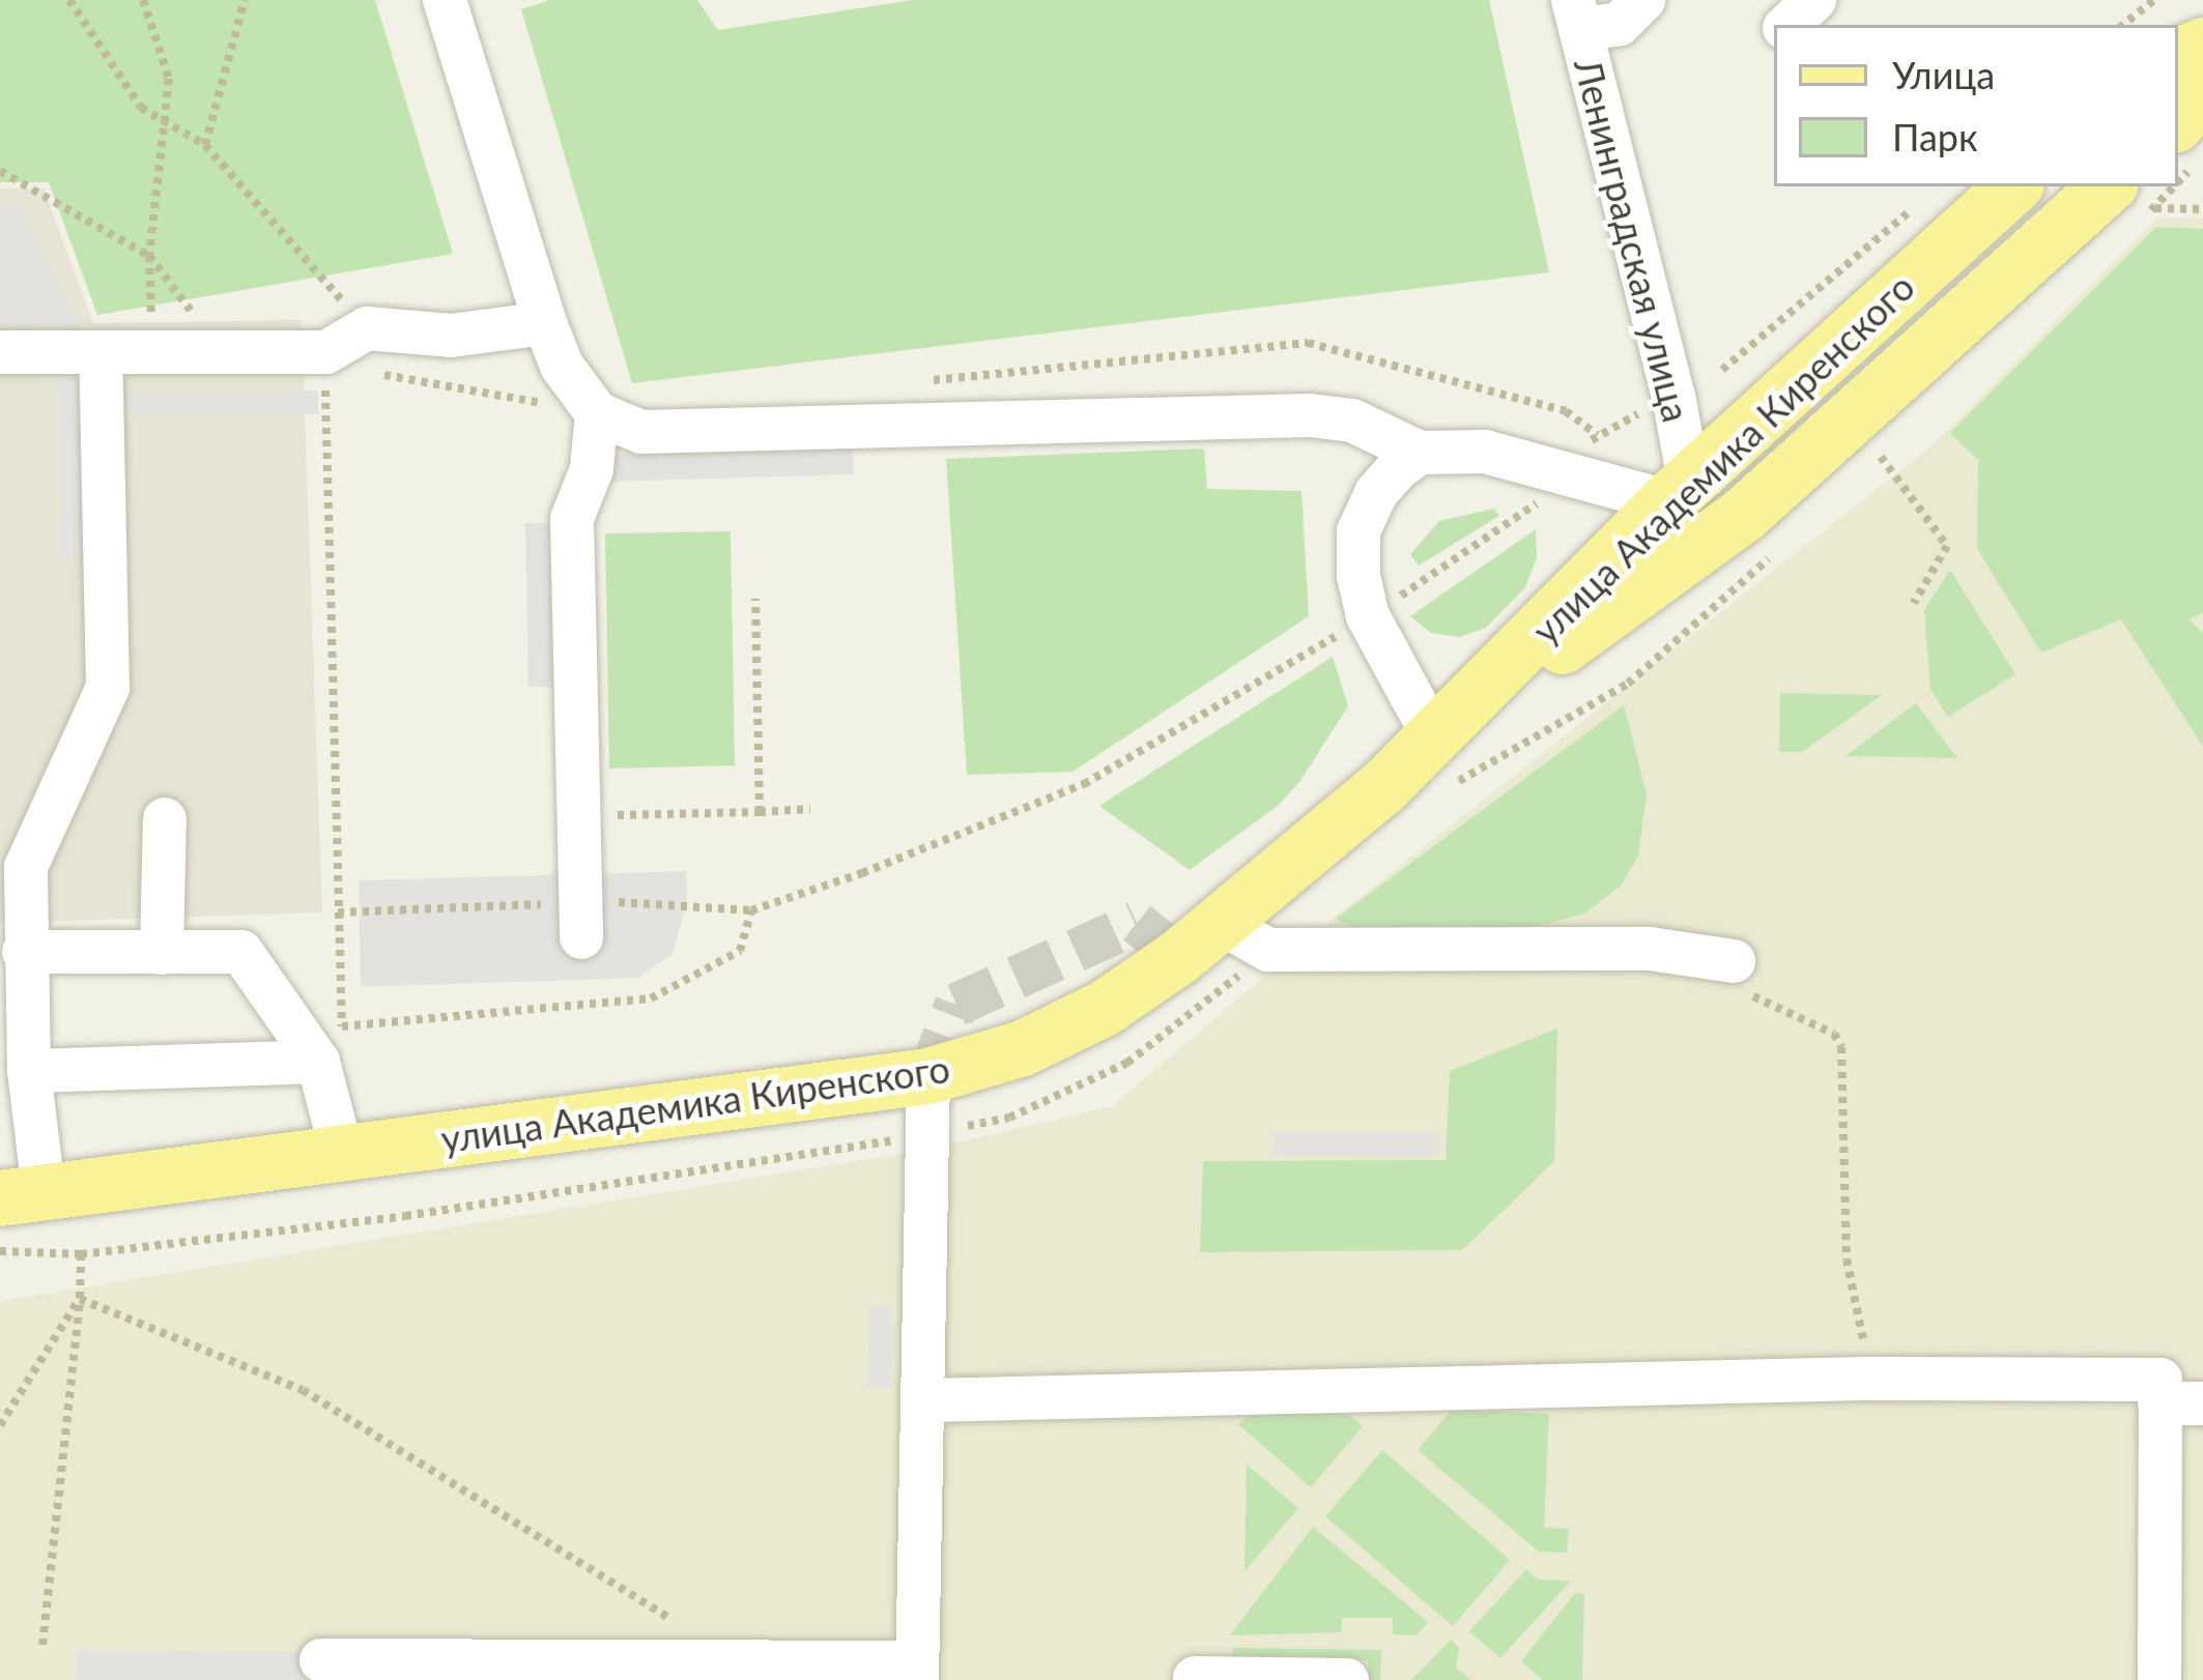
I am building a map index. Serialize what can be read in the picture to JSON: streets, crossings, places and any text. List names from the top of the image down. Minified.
{"streets":{"main road":["улица Академика Киренского"],"street":["Ленинградская улица"]},"crossings":[["Ленинградская улица","улица Академика Киренского"]],"legend":["Улица","Парк"]}
